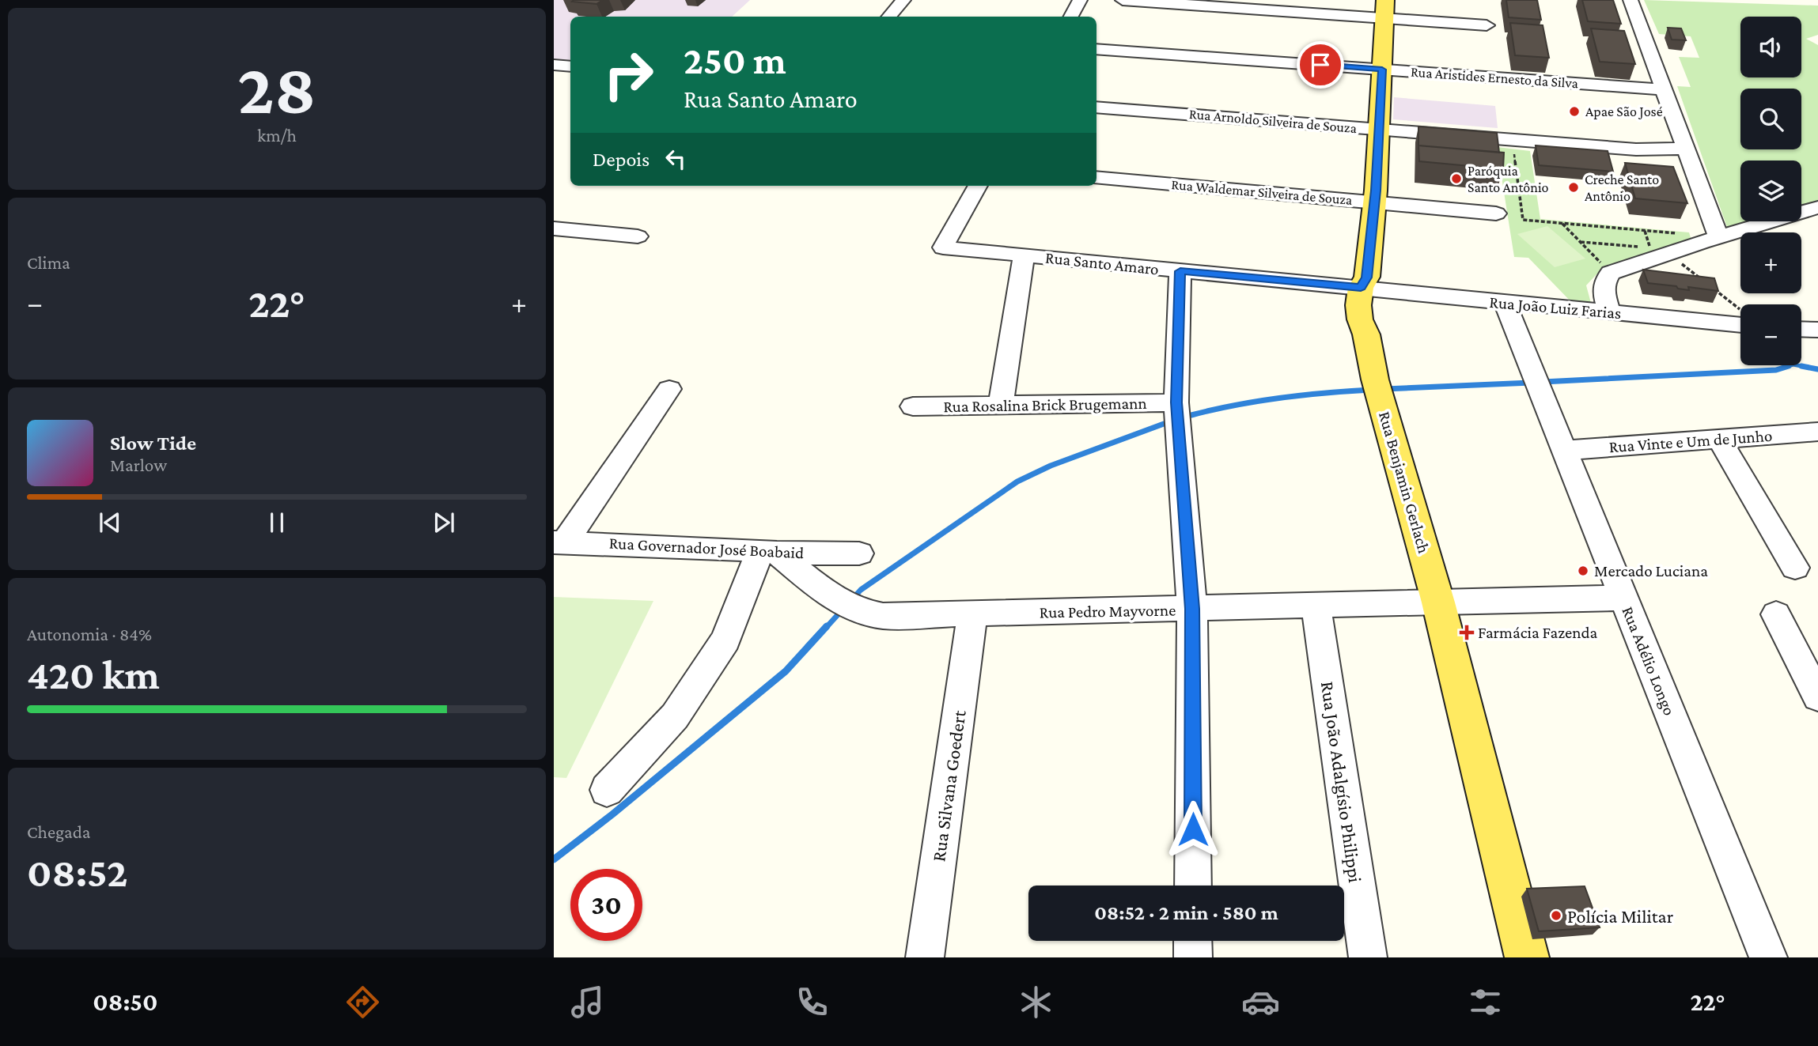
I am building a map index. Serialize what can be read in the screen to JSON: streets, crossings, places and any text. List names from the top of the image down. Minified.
{"streets":{"main road":["Rua Benjamin Gerlach"],"street":["Rua Aristides Ernesto da Silva","Rua Arnoldo Silveira de Souza","Rua Waldemar Silveira de Souza","Rua Santo Amaro","Rua João Luiz Farias","Rua Rosalina Brick Brugemann","Rua Vinte e Um de Junho","Rua Governador José Boabaid","Rua Pedro Mayvorne","Rua Adélio Longo","Rua João Adalgísio Philippi","Rua Silvana Goedert"]},"crossings":[["Rua Aristides Ernesto da Silva","Rua Benjamin Gerlach"],["Rua Arnoldo Silveira de Souza","Rua Benjamin Gerlach"],["Rua Waldemar Silveira de Souza","Rua Benjamin Gerlach"],["Rua Santo Amaro","Rua João Luiz Farias"],["Rua Santo Amaro","Rua Benjamin Gerlach"],["Rua João Luiz Farias","Rua Benjamin Gerlach"],["Rua João Luiz Farias","Rua Adélio Longo"],["Rua Vinte e Um de Junho","Rua Adélio Longo"],["Rua Benjamin Gerlach","Rua Pedro Mayvorne"],["Rua Governador José Boabaid","Rua Pedro Mayvorne"],["Rua Pedro Mayvorne","Rua Adélio Longo"],["Rua Pedro Mayvorne","Rua João Adalgísio Philippi"],["Rua Pedro Mayvorne","Rua Silvana Goedert"]],"places":{"other":["Apae São José","Paróquia Santo Antônio","Creche Santo Antônio","Mercado Luciana","Polícia Militar"],"health":["Farmácia Fazenda"]},"page":{"tile":[["28","km/h"],"Clima",["Autonomia · 84%","420 km"],["Chegada","08:52"]],"map_buttons":["+","−"],"turn":["250 m","Rua Santo Amaro"],"then":"Depois","heat":["−","22°","+"],"song":["Slow Tide","Marlow"],"limit":"30","trip":"08:52 · 2 min · 580 m","tabs":["08:50","22°"]}}
